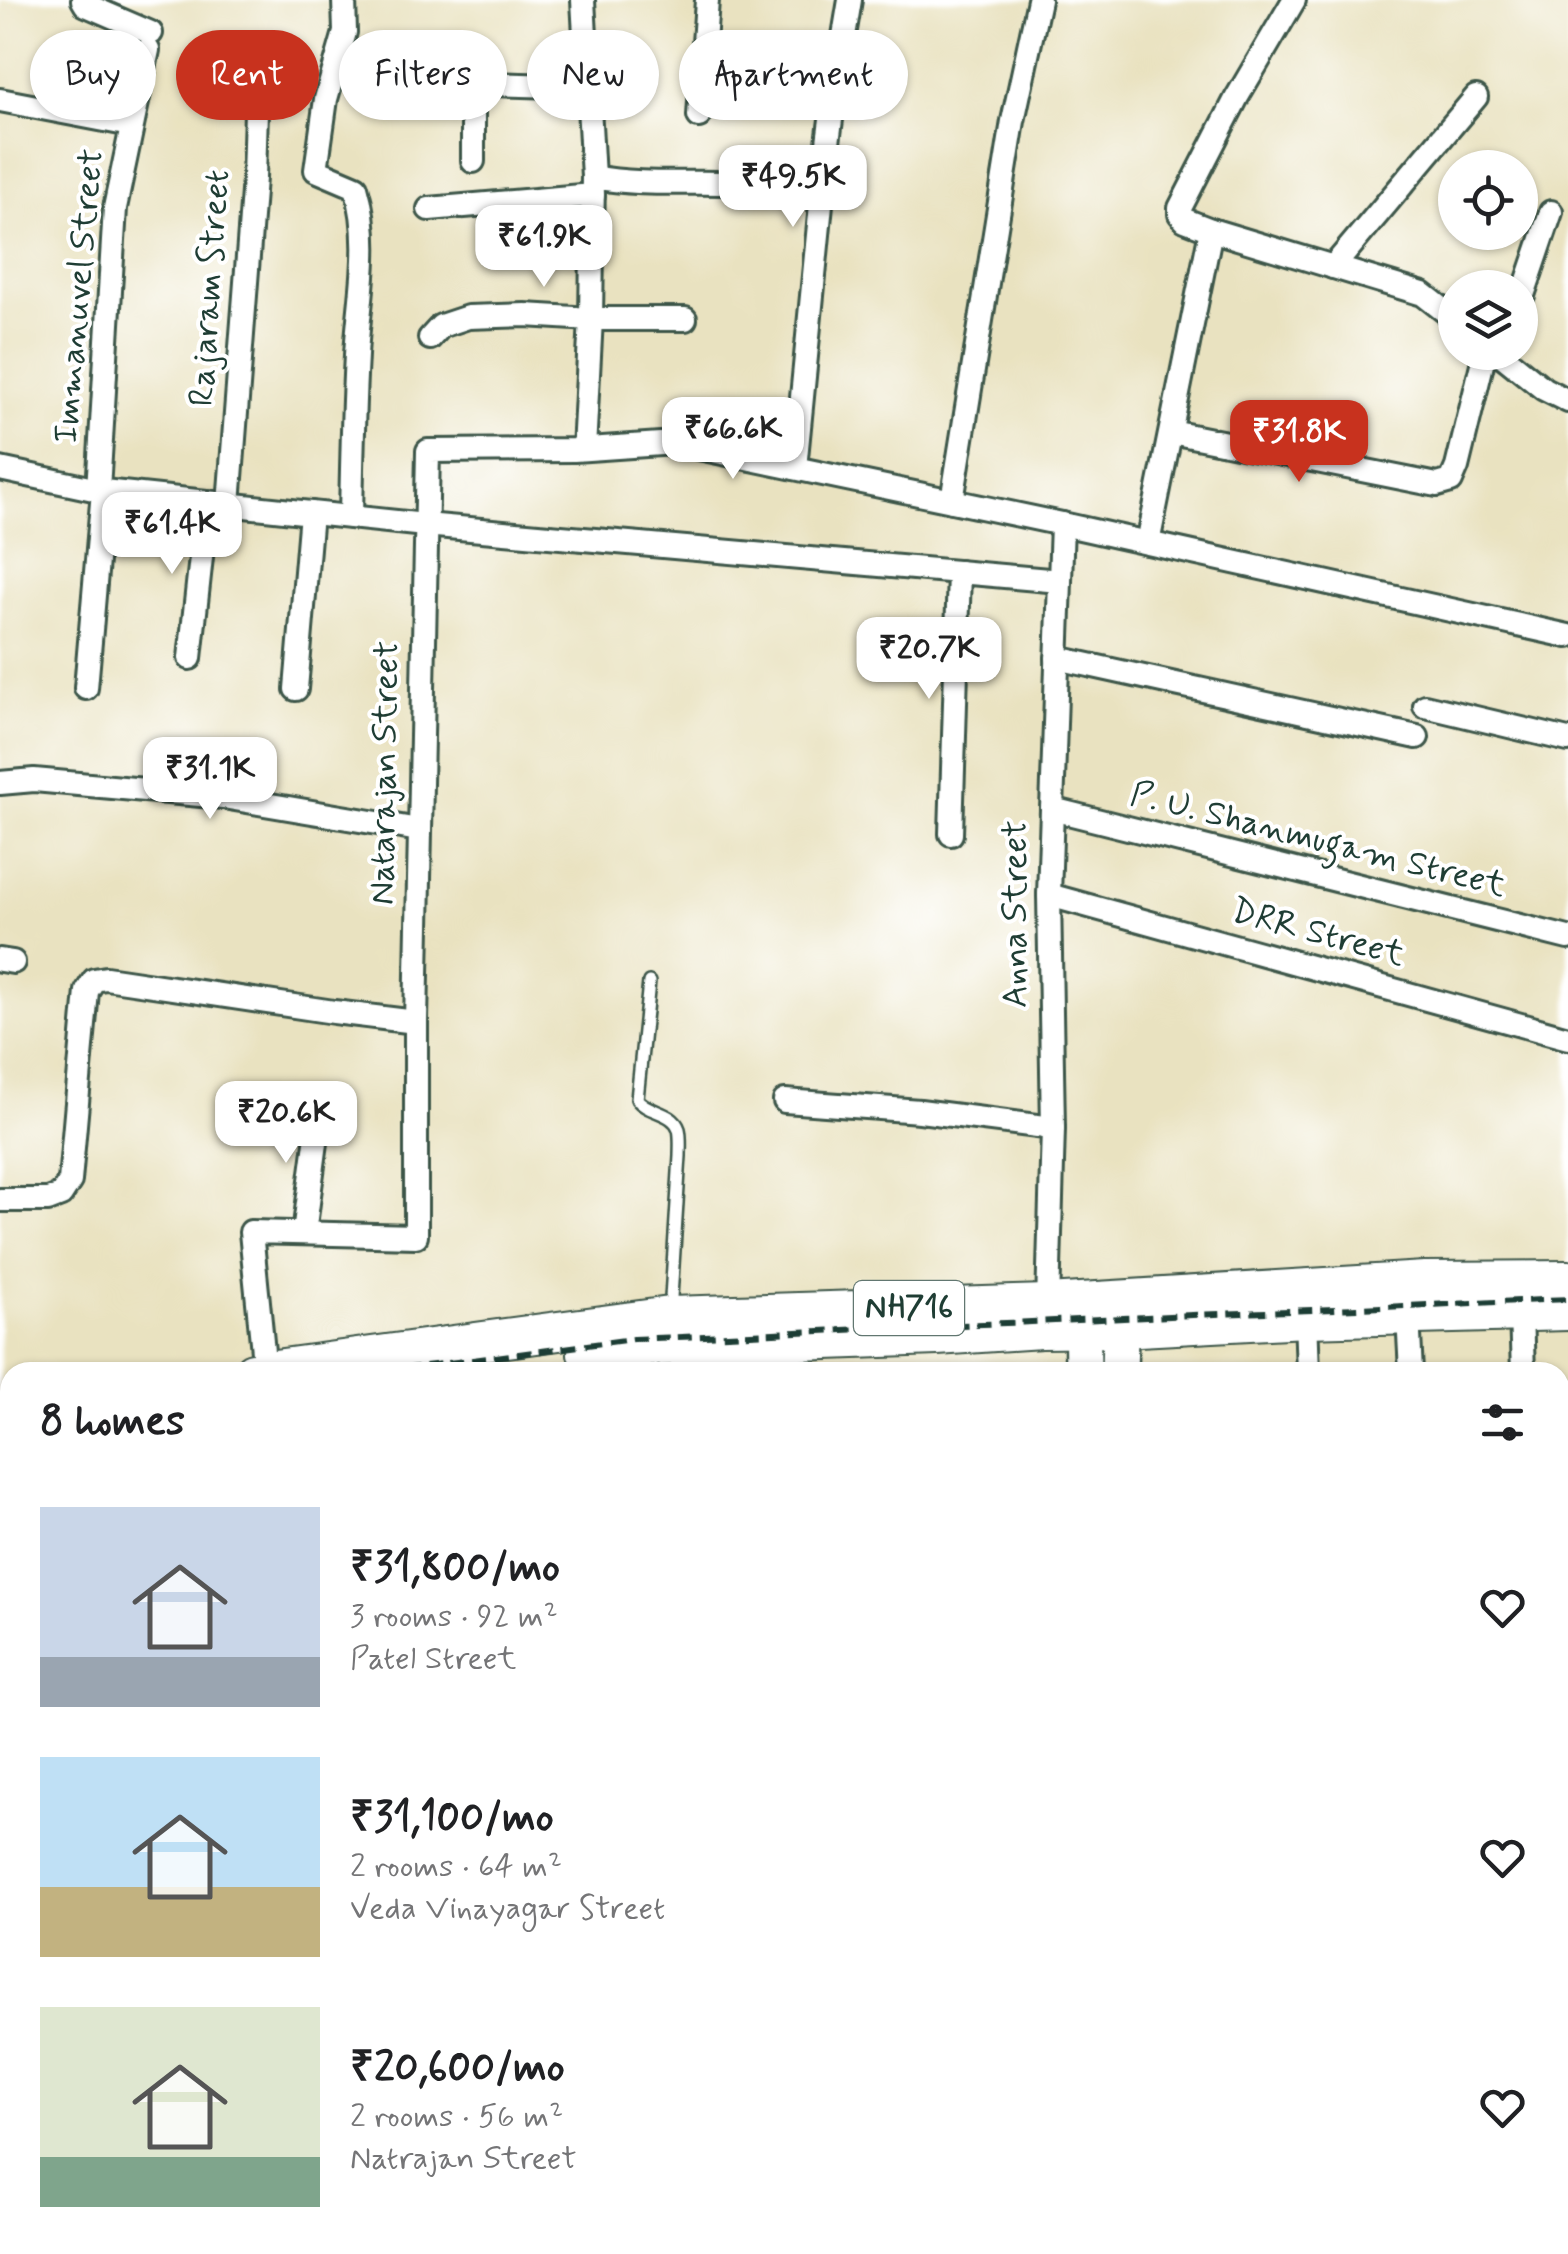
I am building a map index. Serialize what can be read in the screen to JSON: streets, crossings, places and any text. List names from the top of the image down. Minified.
{"streets":{"highway":["NH716"],"street":["Rajaram Street","Immanuvel Street","Natarajan Street","P. U. Shanmugam Street","Anna Street","DRR Street"]},"crossings":[["P. U. Shanmugam Street","Anna Street"],["Anna Street","DRR Street"],["Anna Street","NH716"]],"page":{"chip":["Buy","Rent","Filters","New","Apartment"],"price":["₹49.5K","₹61.9K","₹66.6K","₹31.8K","₹61.4K","₹20.7K","₹31.1K","₹20.6K"],"heading":"8 homes","list":[{"name":"₹31,800/mo","note":"3 rooms · 92 m² · Patel Street"},{"name":"₹31,100/mo","note":"2 rooms · 64 m² · Veda Vinayagar Street"},{"name":"₹20,600/mo","note":"2 rooms · 56 m² · Natrajan Street"}]}}
